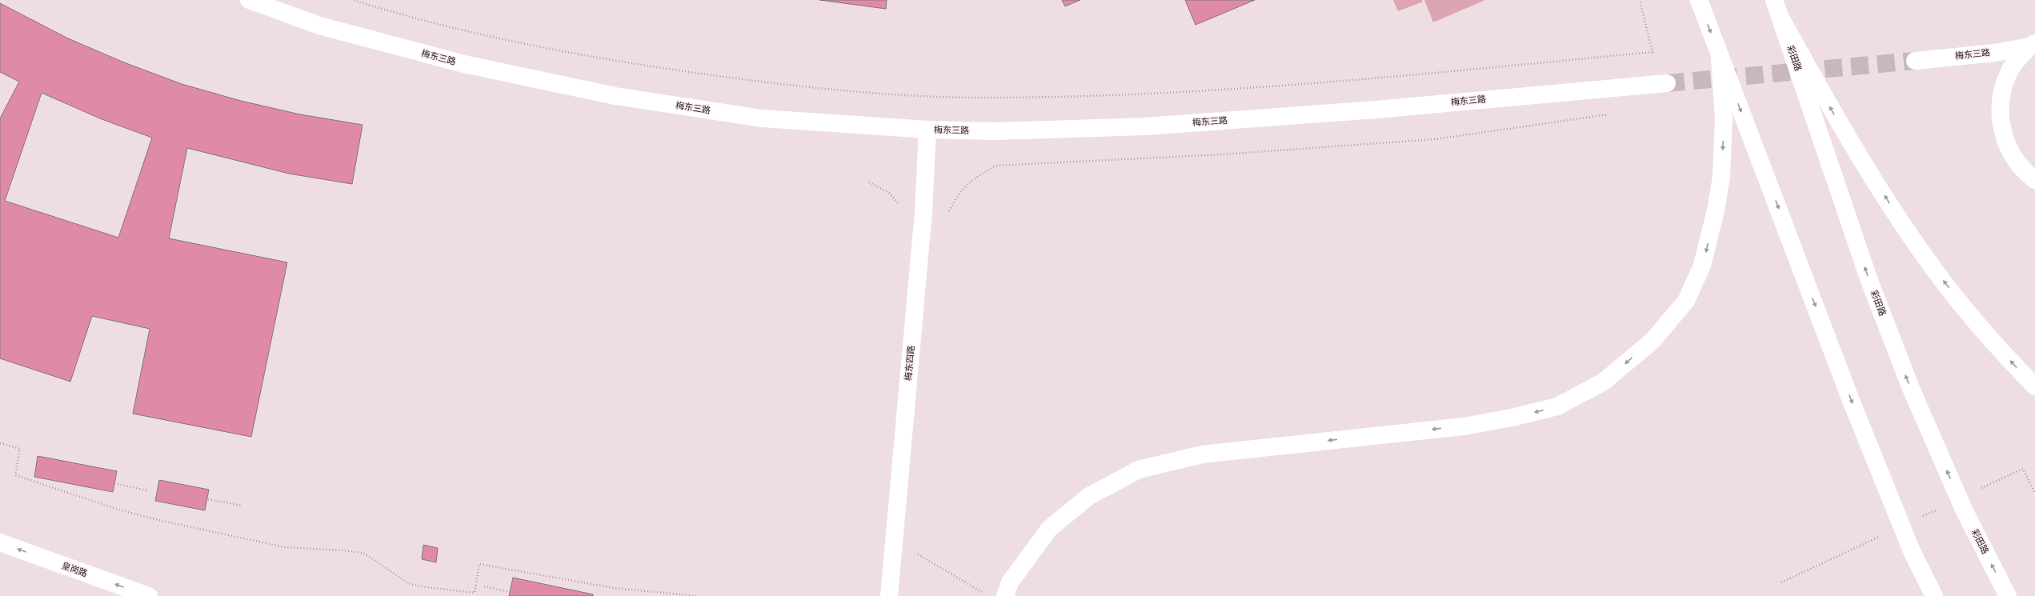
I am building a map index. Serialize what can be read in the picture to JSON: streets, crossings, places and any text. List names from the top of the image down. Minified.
{"streets":{"main road":["梅东三路","彩田路","梅东四路","皇岗路"]},"crossings":[["梅东三路","梅东四路"]],"one_way":["皇岗路"]}
